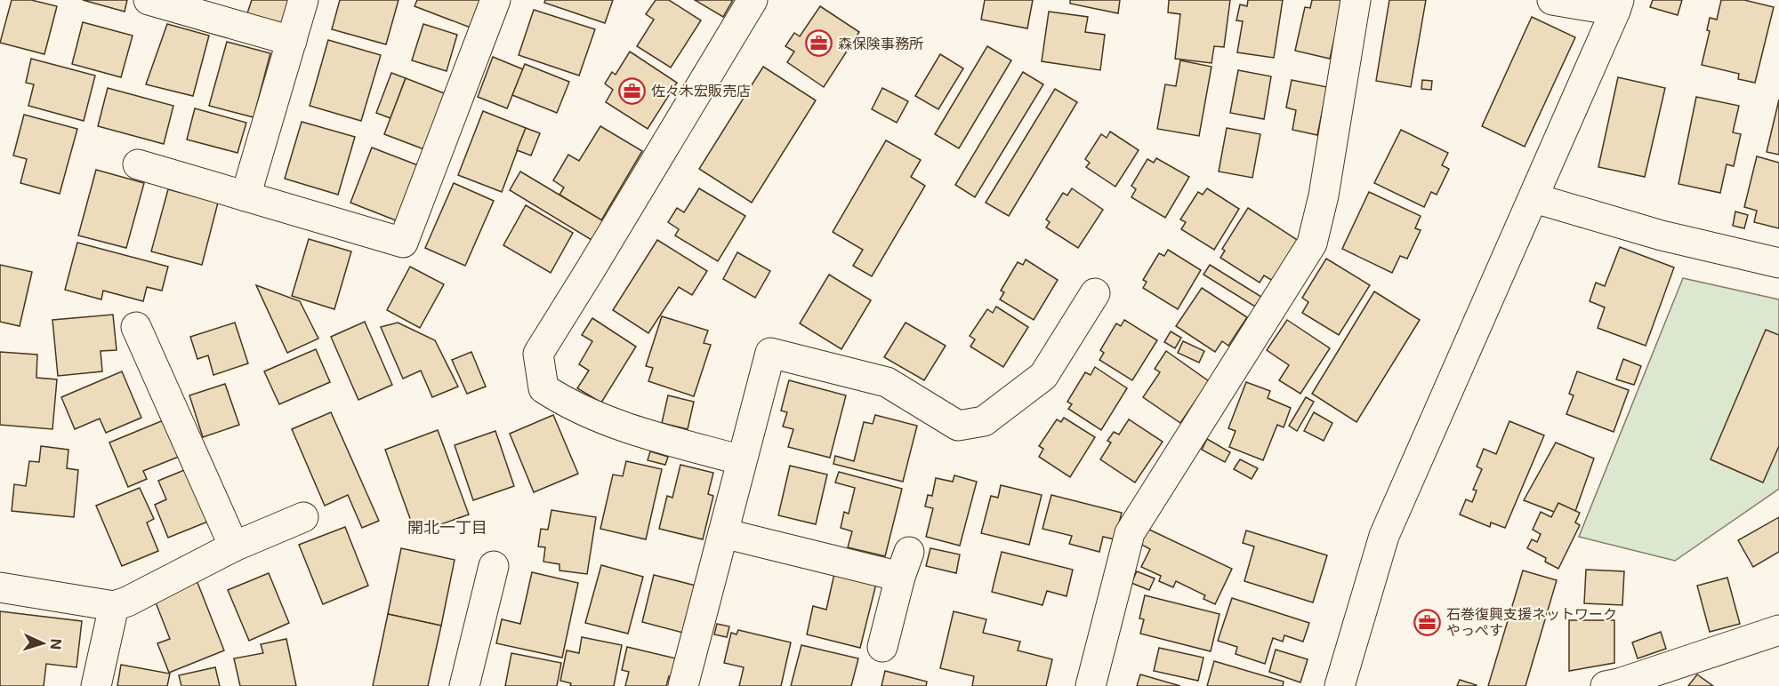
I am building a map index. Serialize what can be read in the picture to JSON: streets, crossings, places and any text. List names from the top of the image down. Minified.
{"districts":["開北一丁目"],"places":{"office":["森保険事務所","佐々木宏販売店","石巻復興支援ネットワーク やっぺす"]},"north":"right"}
